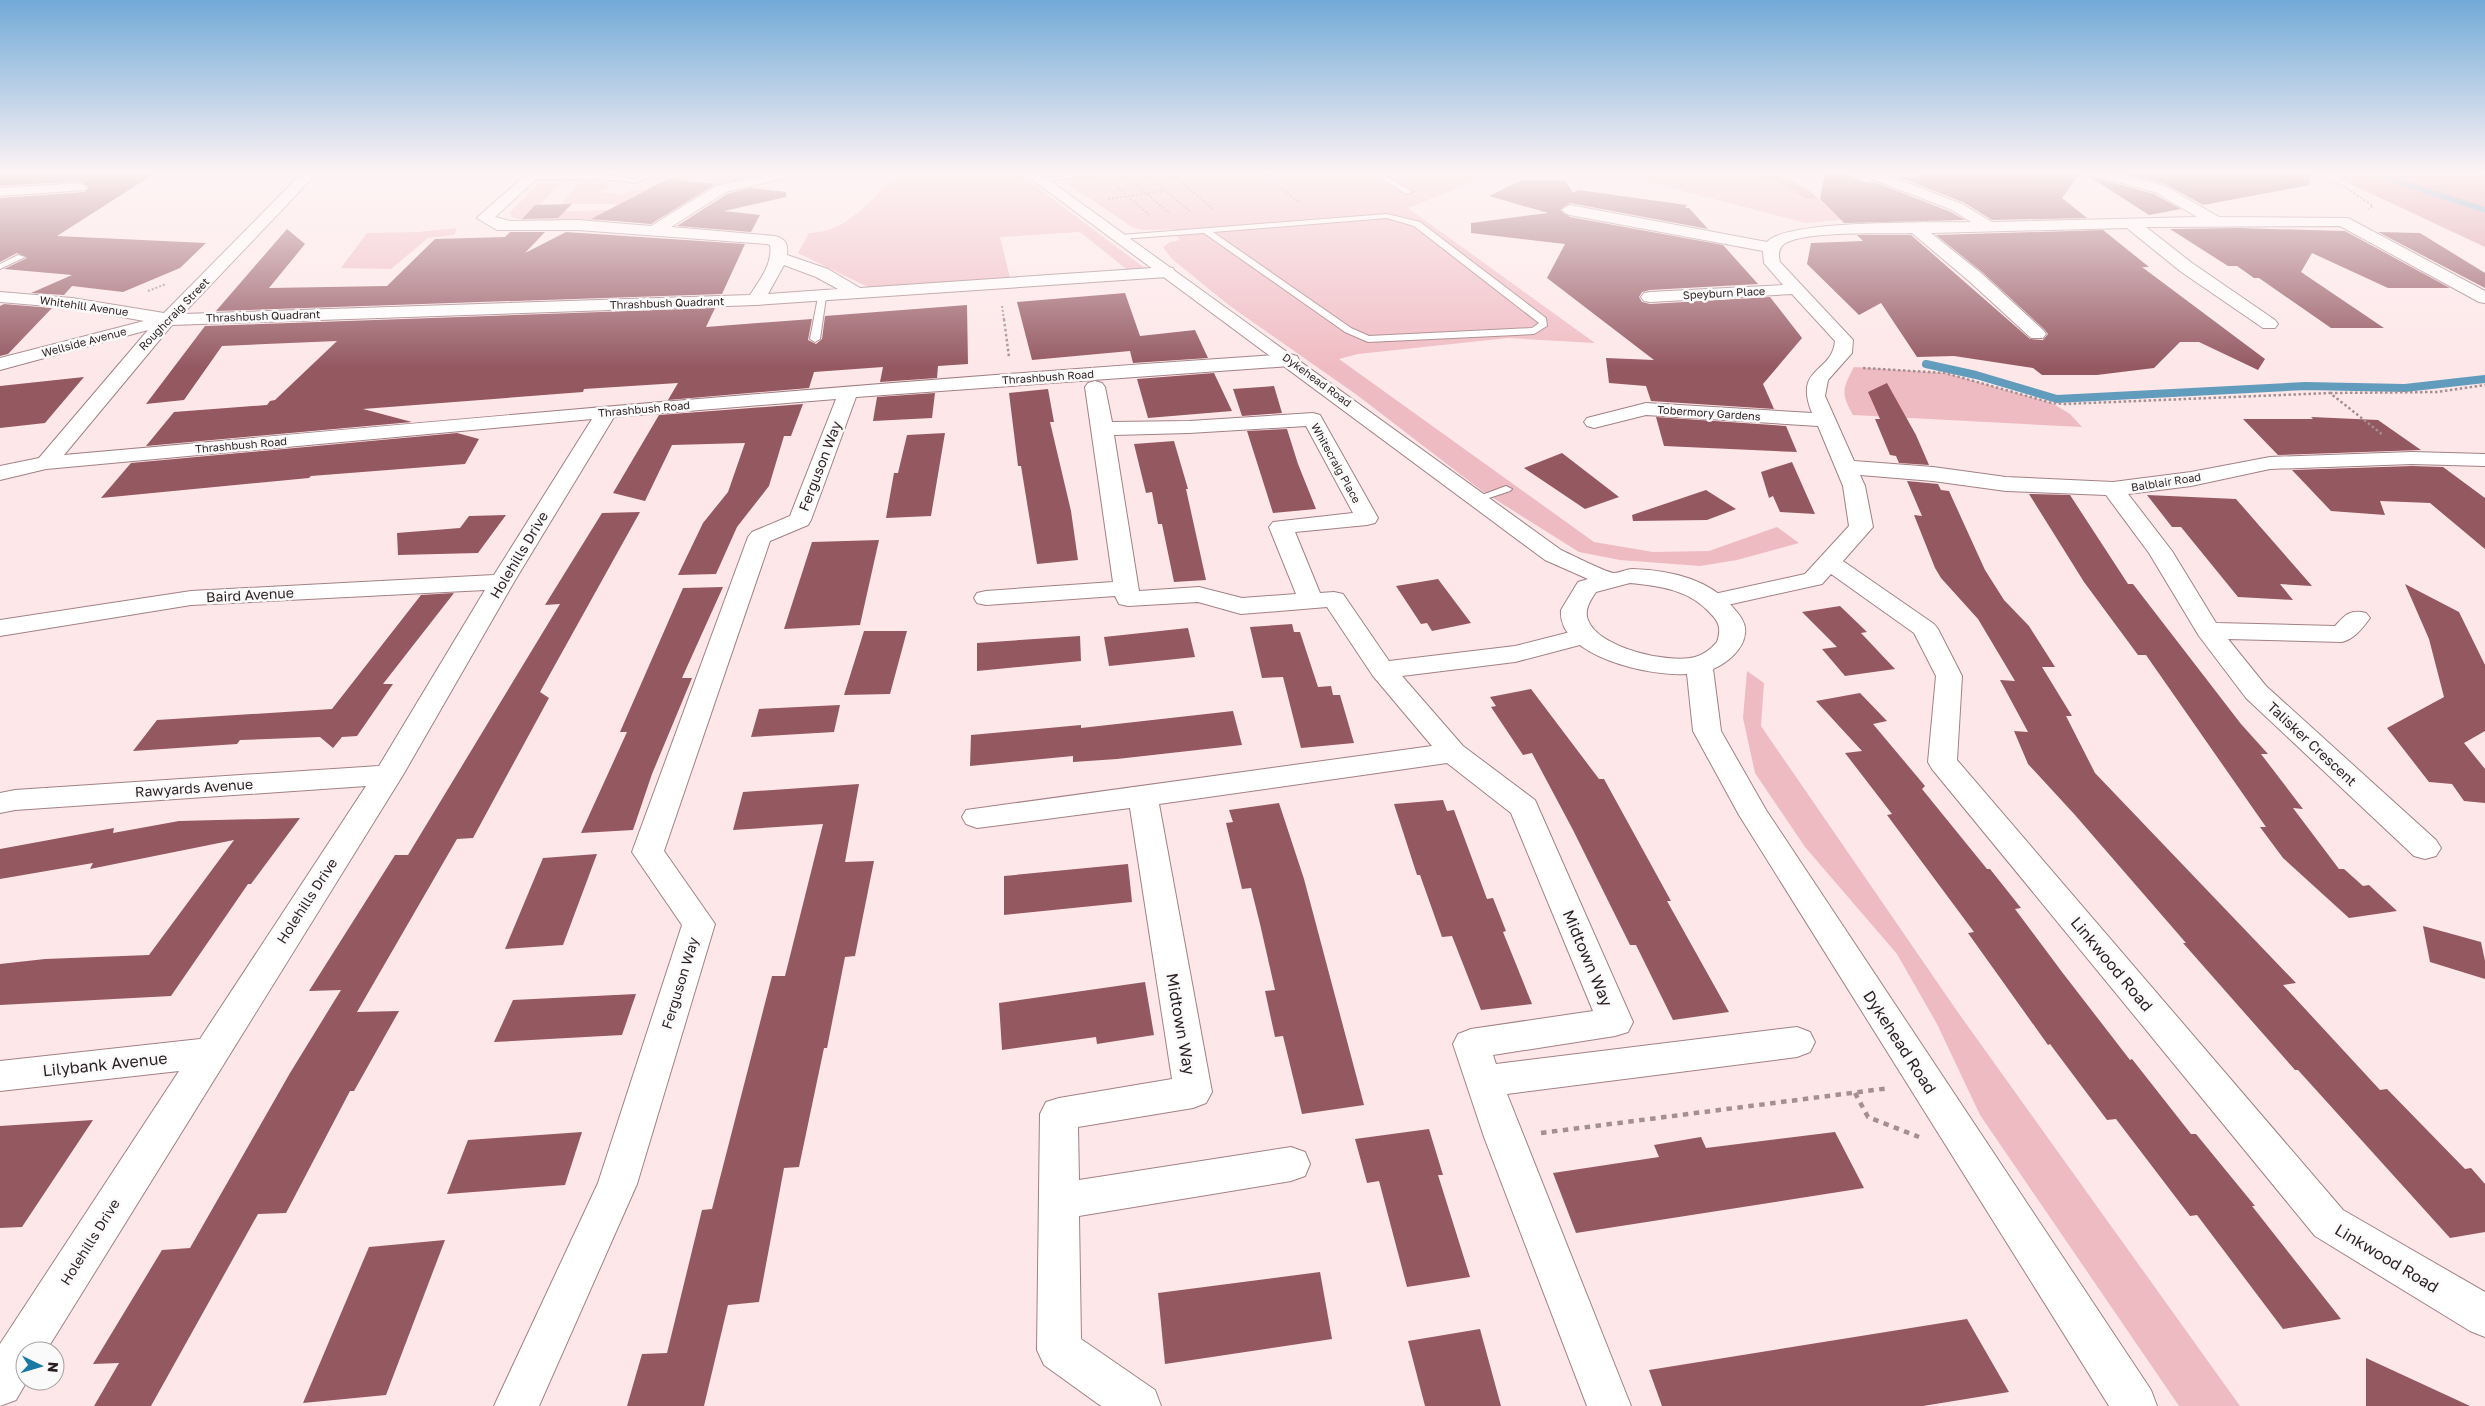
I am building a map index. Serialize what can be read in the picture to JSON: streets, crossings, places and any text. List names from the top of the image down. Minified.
{"streets":{"street":["Speyburn Place","Thrashbush Quadrant","Whitehill Avenue","Roughcraig Street","Wellside Avenue","Thrashbush Road","Dykehead Road","Tobermory Gardens","Whitecraig Place","Ferguson Way","Balblair Road","Holehills Drive","Baird Avenue","Talisker Crescent","Rawyards Avenue","Midtown Way","Linkwood Road","Lilybank Avenue"]},"crossings":[["Thrashbush Quadrant","Whitehill Avenue"],["Thrashbush Quadrant","Roughcraig Street"],["Thrashbush Quadrant","Wellside Avenue"],["Thrashbush Quadrant","Dykehead Road"],["Whitehill Avenue","Roughcraig Street"],["Whitehill Avenue","Wellside Avenue"],["Roughcraig Street","Wellside Avenue"],["Roughcraig Street","Thrashbush Road"],["Thrashbush Road","Dykehead Road"],["Thrashbush Road","Ferguson Way"],["Thrashbush Road","Holehills Drive"],["Balblair Road","Talisker Crescent"],["Holehills Drive","Baird Avenue"],["Holehills Drive","Rawyards Avenue"],["Holehills Drive","Lilybank Avenue"]],"north":"right"}
